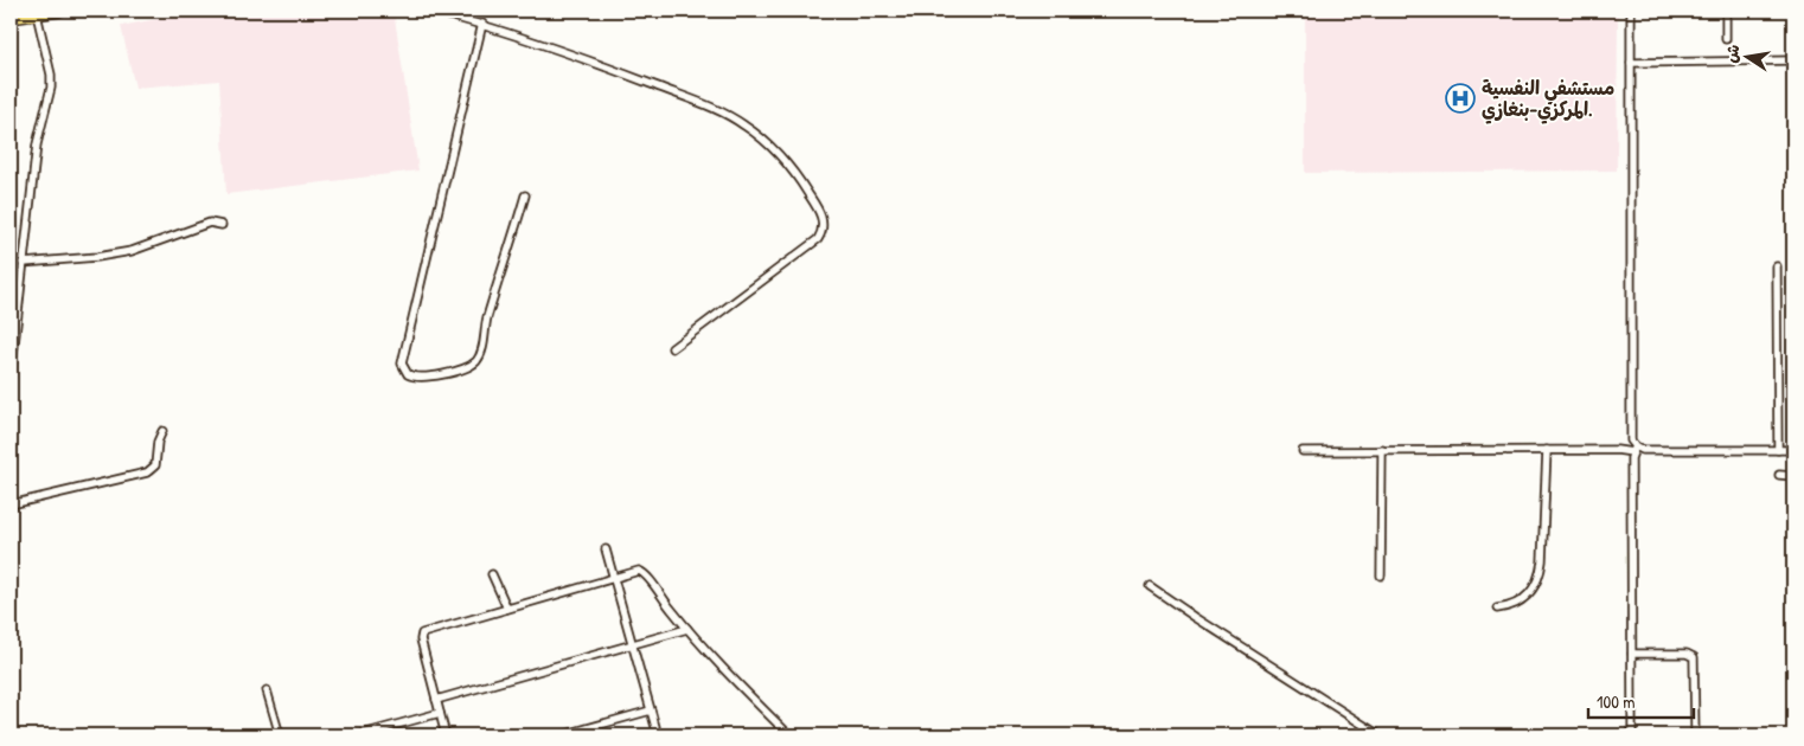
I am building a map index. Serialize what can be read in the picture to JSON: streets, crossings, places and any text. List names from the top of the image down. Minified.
{"places":{"hospital":["مستشفي النفسية المركزي-بنغازي."]},"scale_bar":"100 m","north":"left"}
